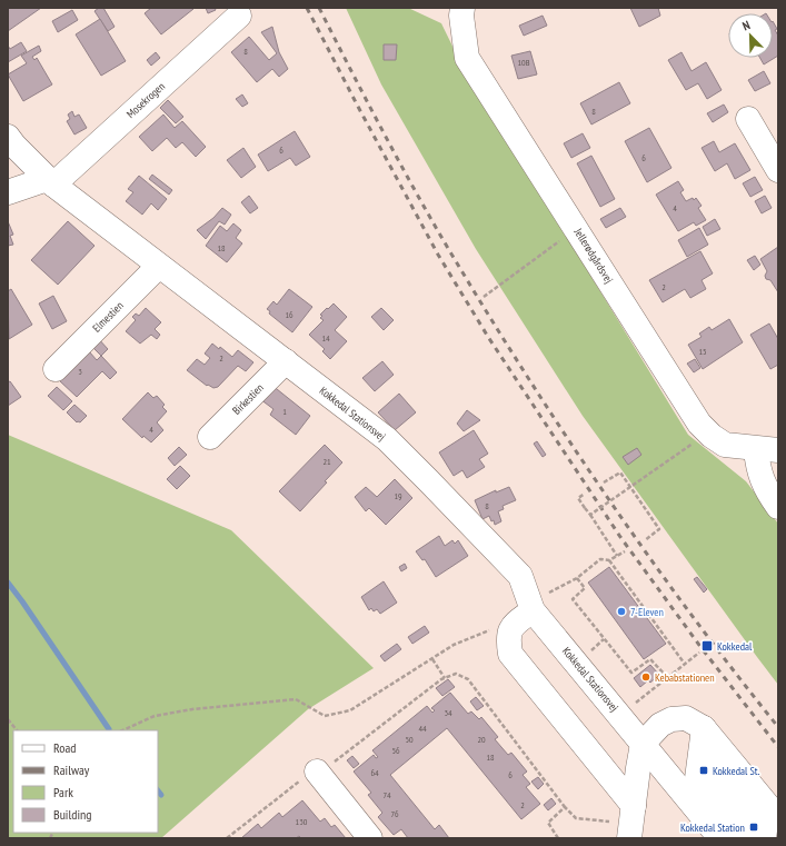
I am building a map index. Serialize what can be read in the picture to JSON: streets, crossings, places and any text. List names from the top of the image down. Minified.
{"streets":{"street":["Mosekrogen","Jellerødgårdsvej","Elmestien","Birkestien","Kokkedal Stationsvej"]},"crossings":[["Mosekrogen","Kokkedal Stationsvej"],["Elmestien","Kokkedal Stationsvej"],["Birkestien","Kokkedal Stationsvej"]],"places":{"other":["7-Eleven","Kebabstationen"],"transit":["Kokkedal","Kokkedal St.","Kokkedal Station"]},"house_numbers":["8","10B","8","6","6","4","18","2","16","14","15","2","3","1","4","21","19","8","34","44","50","20","56","18","64","6","74","2","76","130"],"legend":["Road","Railway","Park","Building"],"north":"top left"}
